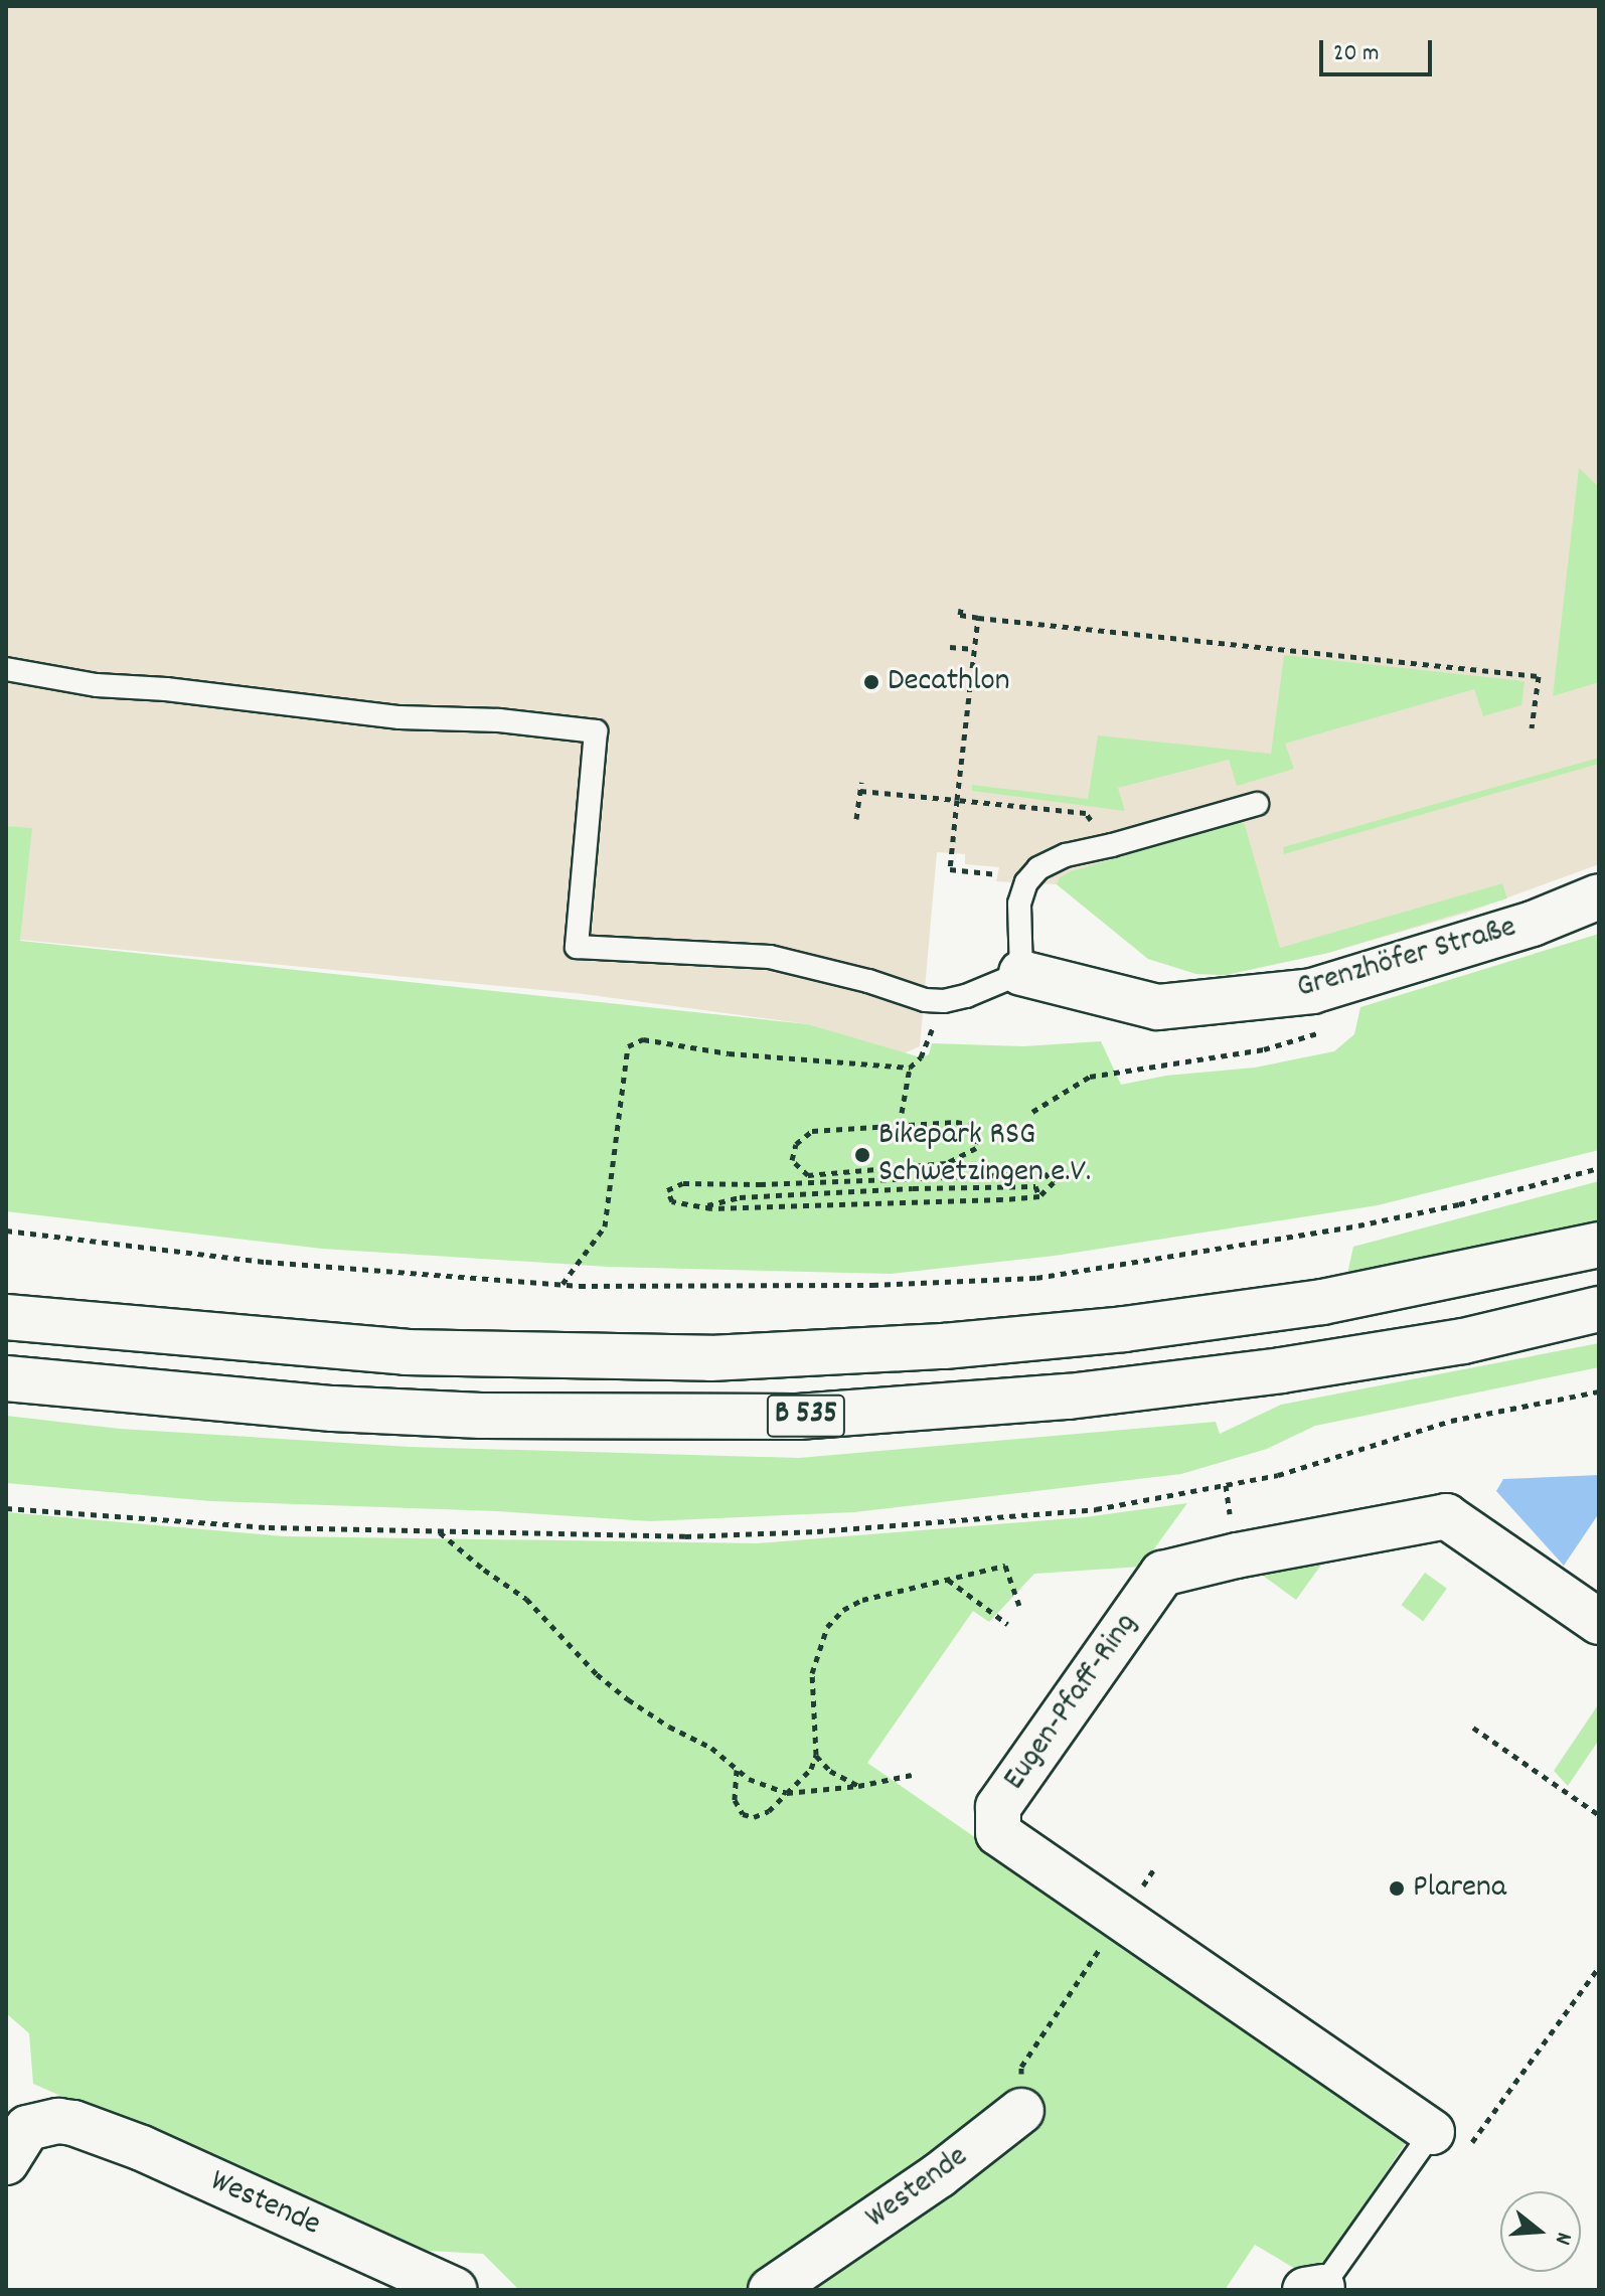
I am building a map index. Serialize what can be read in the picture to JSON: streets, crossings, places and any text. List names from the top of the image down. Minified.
{"streets":{"main road":["Grenzhöfer Straße","B 535","Eugen-Pfaff-Ring","Westende"]},"places":["Decathlon","Bikepark RSG Schwetzingen e.V.","Plarena"],"scale_bar":"20 m","north":"right"}
